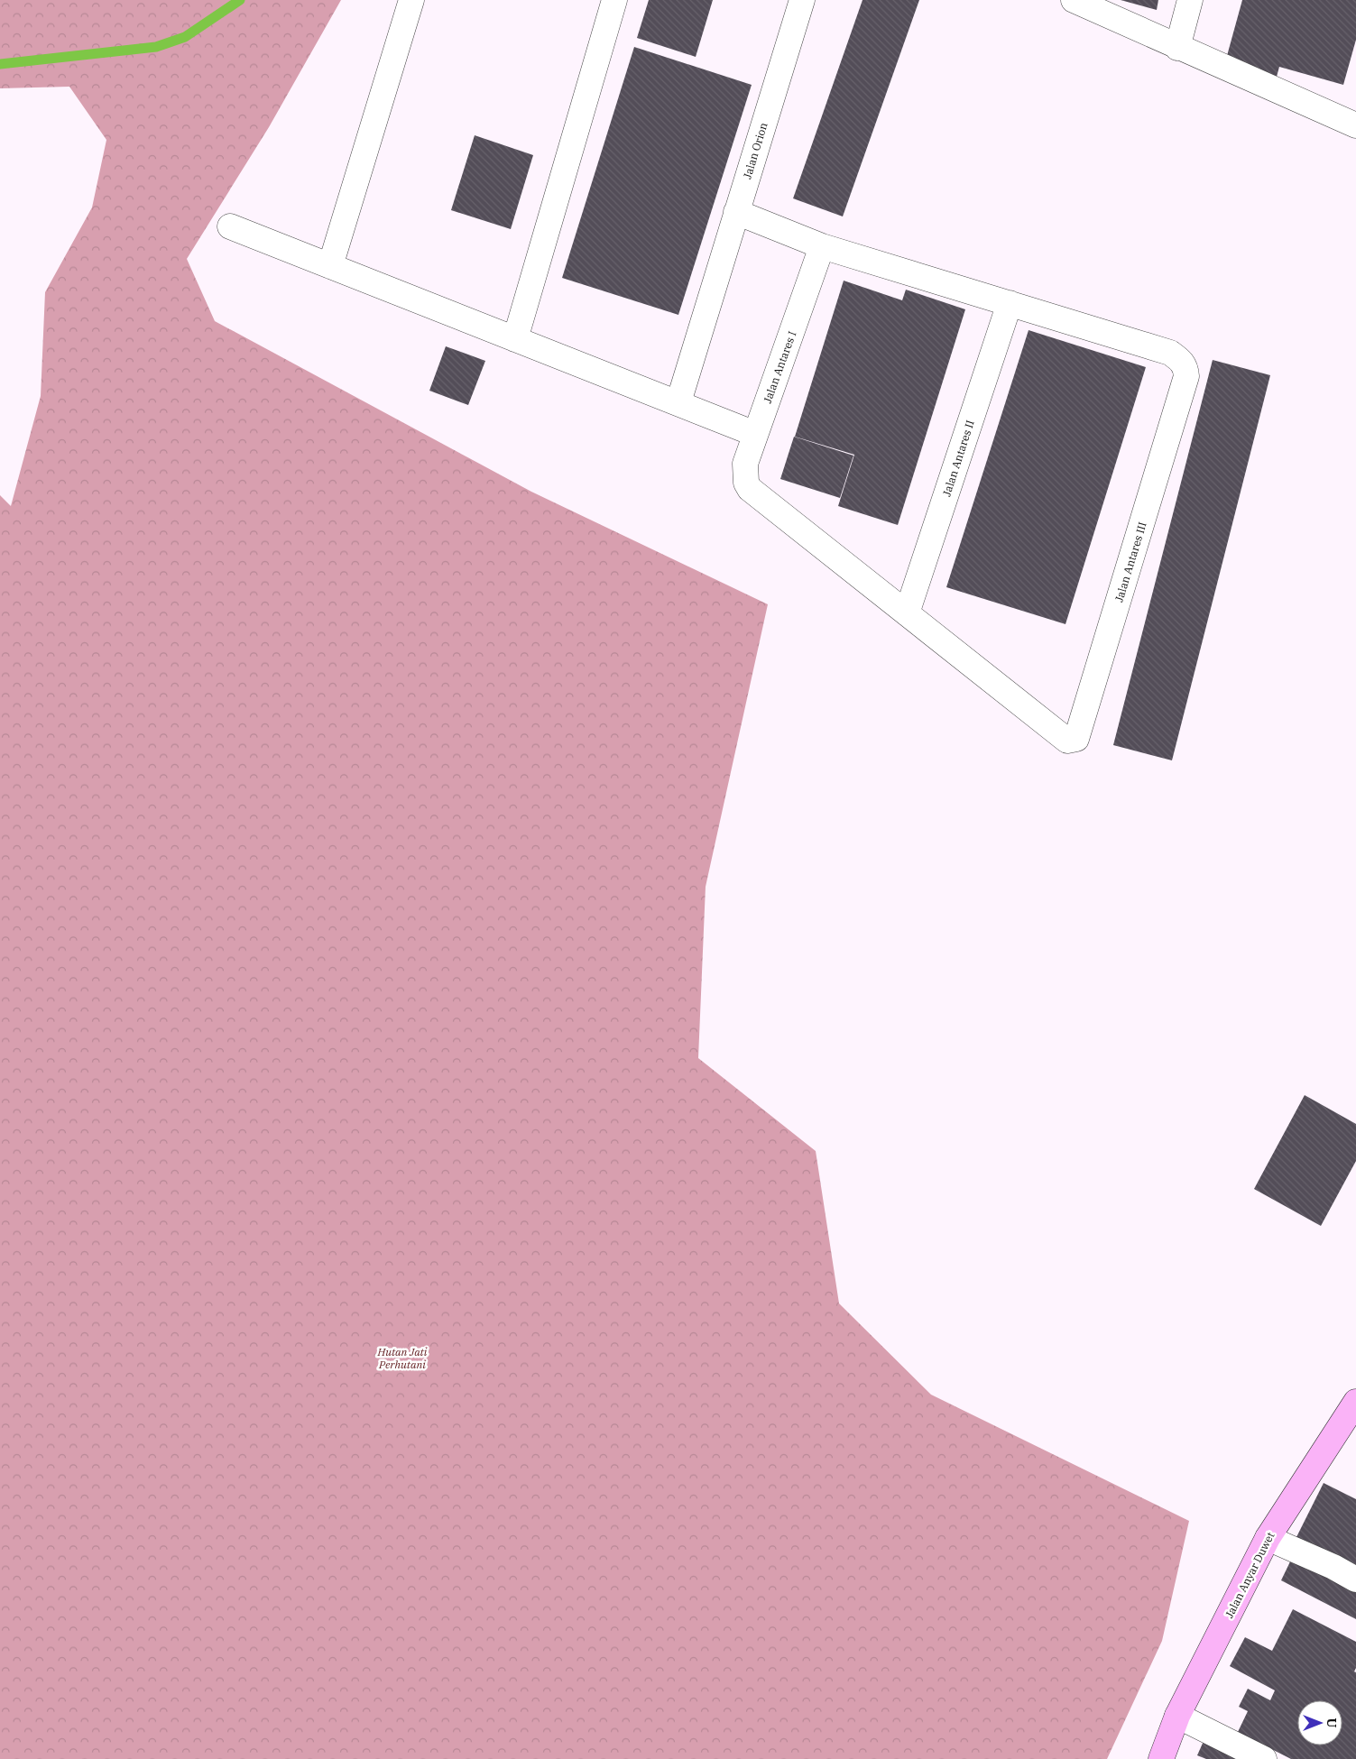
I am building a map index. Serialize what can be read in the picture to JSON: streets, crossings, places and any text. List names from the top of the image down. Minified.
{"streets":{"street":["Jalan Orion","Jalan Antares I","Jalan Antares II","Jalan Antares III","Jalan Anyar Duwet"]},"crossings":[["Jalan Antares I","Jalan Antares II"],["Jalan Antares I","Jalan Antares III"],["Jalan Antares II","Jalan Antares III"]],"parks":["Hutan Jati Perhutani"],"north":"right"}
